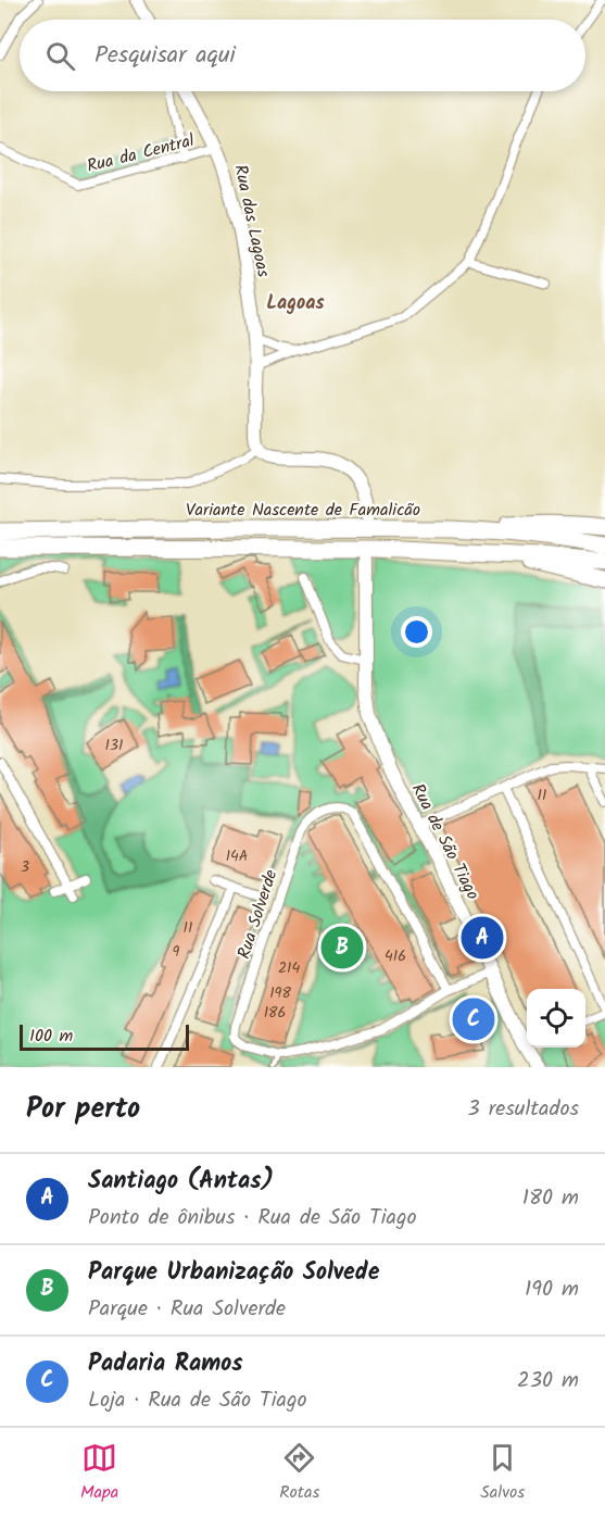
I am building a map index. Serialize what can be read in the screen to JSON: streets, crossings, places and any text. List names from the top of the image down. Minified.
{"streets":{"highway":["Variante Nascente de Famalicão"],"main road":["Rua das Lagoas","Rua de São Tiago"],"street":["Rua da Central","Rua Solverde"]},"crossings":[["Rua da Central","Rua das Lagoas"],["Rua de São Tiago","Rua Solverde"]],"districts":["Lagoas"],"house_numbers":["131","11","14A","3","11","9","416","214","198","186"],"scale_bar":"100 m","page":{"search":"Pesquisar aqui","pins":["A","B","C"],"scale":"100 m","heading":["Por perto","3 resultados"],"list":[{"mark":"A","name":"Santiago (Antas)","note":"Ponto de ônibus · Rua de São Tiago","value":"180 m"},{"mark":"B","name":"Parque Urbanização Solvede","note":"Parque · Rua Solverde","value":"190 m"},{"mark":"C","name":"Padaria Ramos","note":"Loja · Rua de São Tiago","value":"230 m"}],"nav":["Mapa","Rotas","Salvos"]}}
